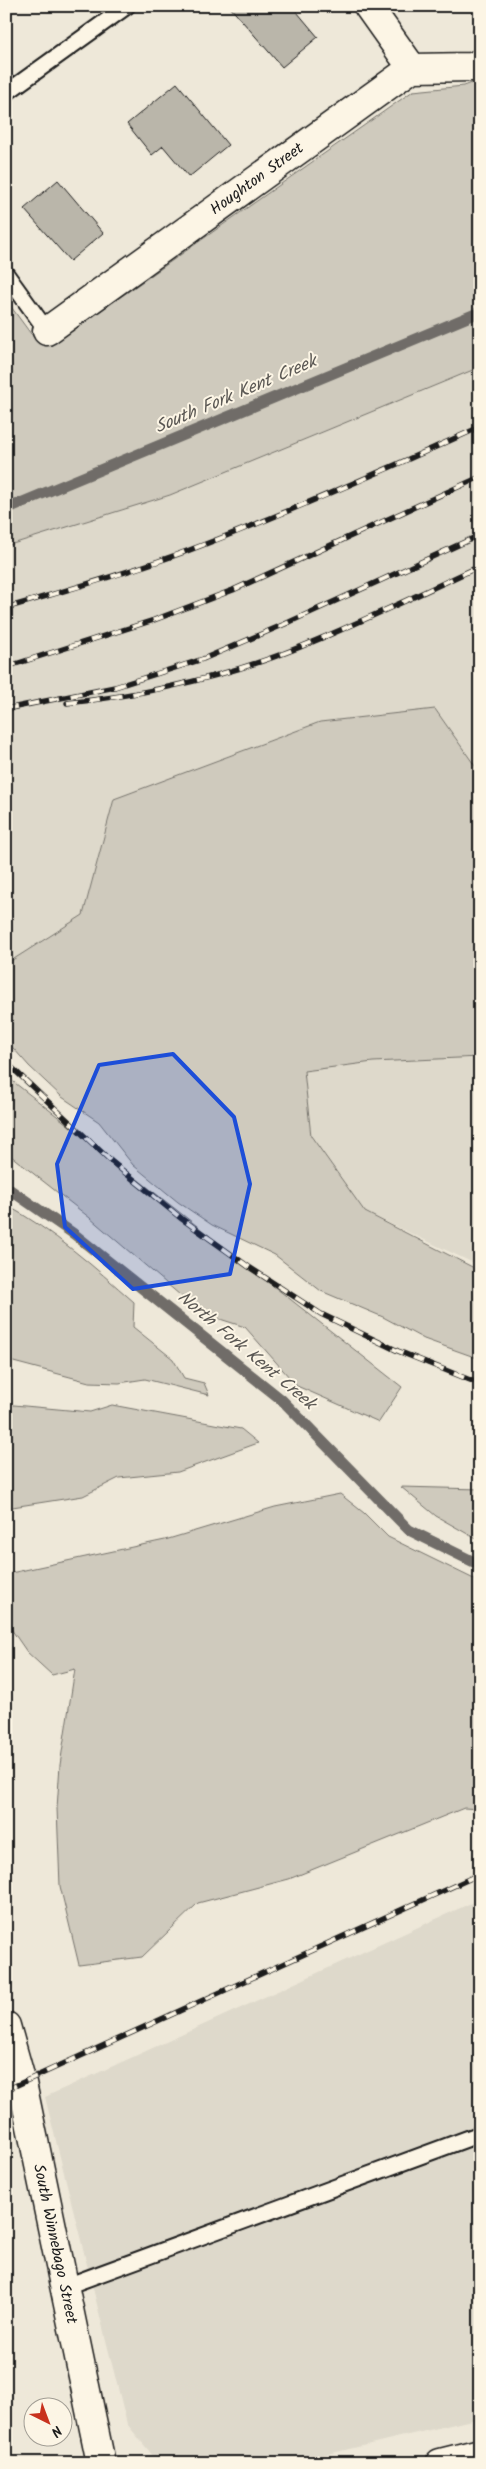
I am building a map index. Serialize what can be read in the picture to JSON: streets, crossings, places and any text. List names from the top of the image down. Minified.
{"streets":{"street":["Houghton Street","South Winnebago Street"]},"water":["South Fork Kent Creek","North Fork Kent Creek"],"north":"bottom right"}
